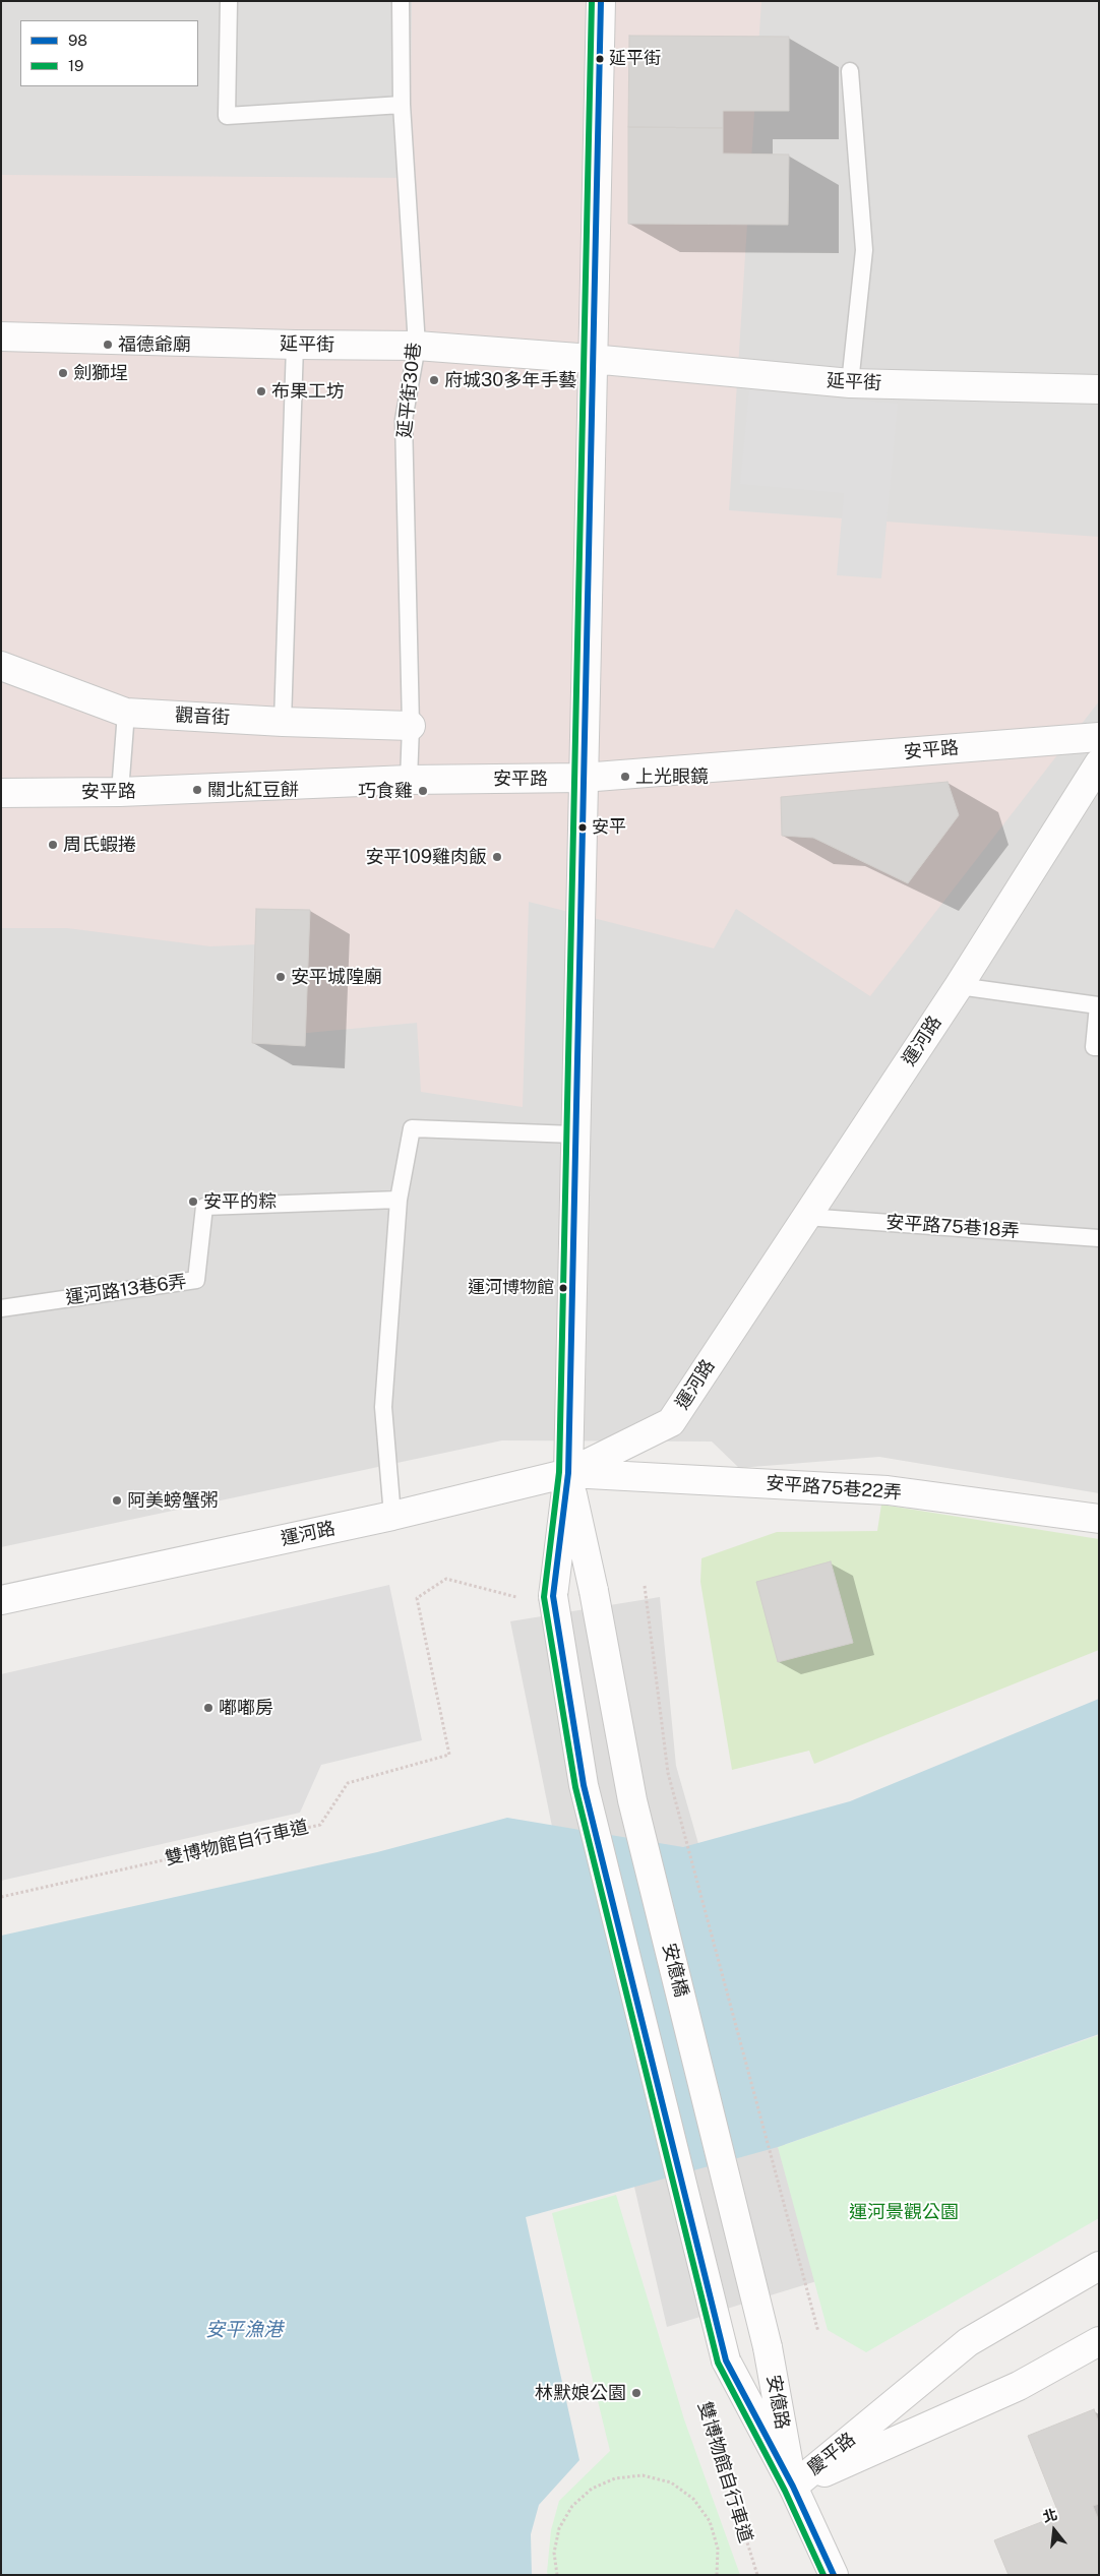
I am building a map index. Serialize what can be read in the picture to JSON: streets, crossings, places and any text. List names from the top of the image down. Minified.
{"streets":{"street":["延平街","觀音街","安平路","運河路","安平路75巷22弄","安億橋","安億路","慶平路"],"lane":["延平街30巷","安平路75巷18弄","運河路13巷6弄"],"path":["雙博物館自行車道"]},"crossings":[["延平街","延平街30巷"],["延平街30巷","觀音街"],["延平街30巷","安平路"],["運河路","安平路75巷18弄"],["運河路","安平路75巷22弄"],["運河路","安億橋"],["運河路","安億路"],["安平路75巷22弄","安億橋"],["安平路75巷22弄","安億路"],["安億橋","安億路"],["安億路","慶平路"]],"water":["安平漁港"],"parks":["運河景觀公園"],"places":["延平街","福德爺廟","劍獅埕","府城30多年手藝","布果工坊","上光眼鏡","關北紅豆餅","巧食雞","安平","周氏蝦捲","安平109雞肉飯","安平城隍廟","安平的粽","運河博物館","阿美螃蟹粥","嘟嘟房","林默娘公園"],"lines":["transit line 98","transit line 19"],"legend":["98","19"],"north":"top"}
